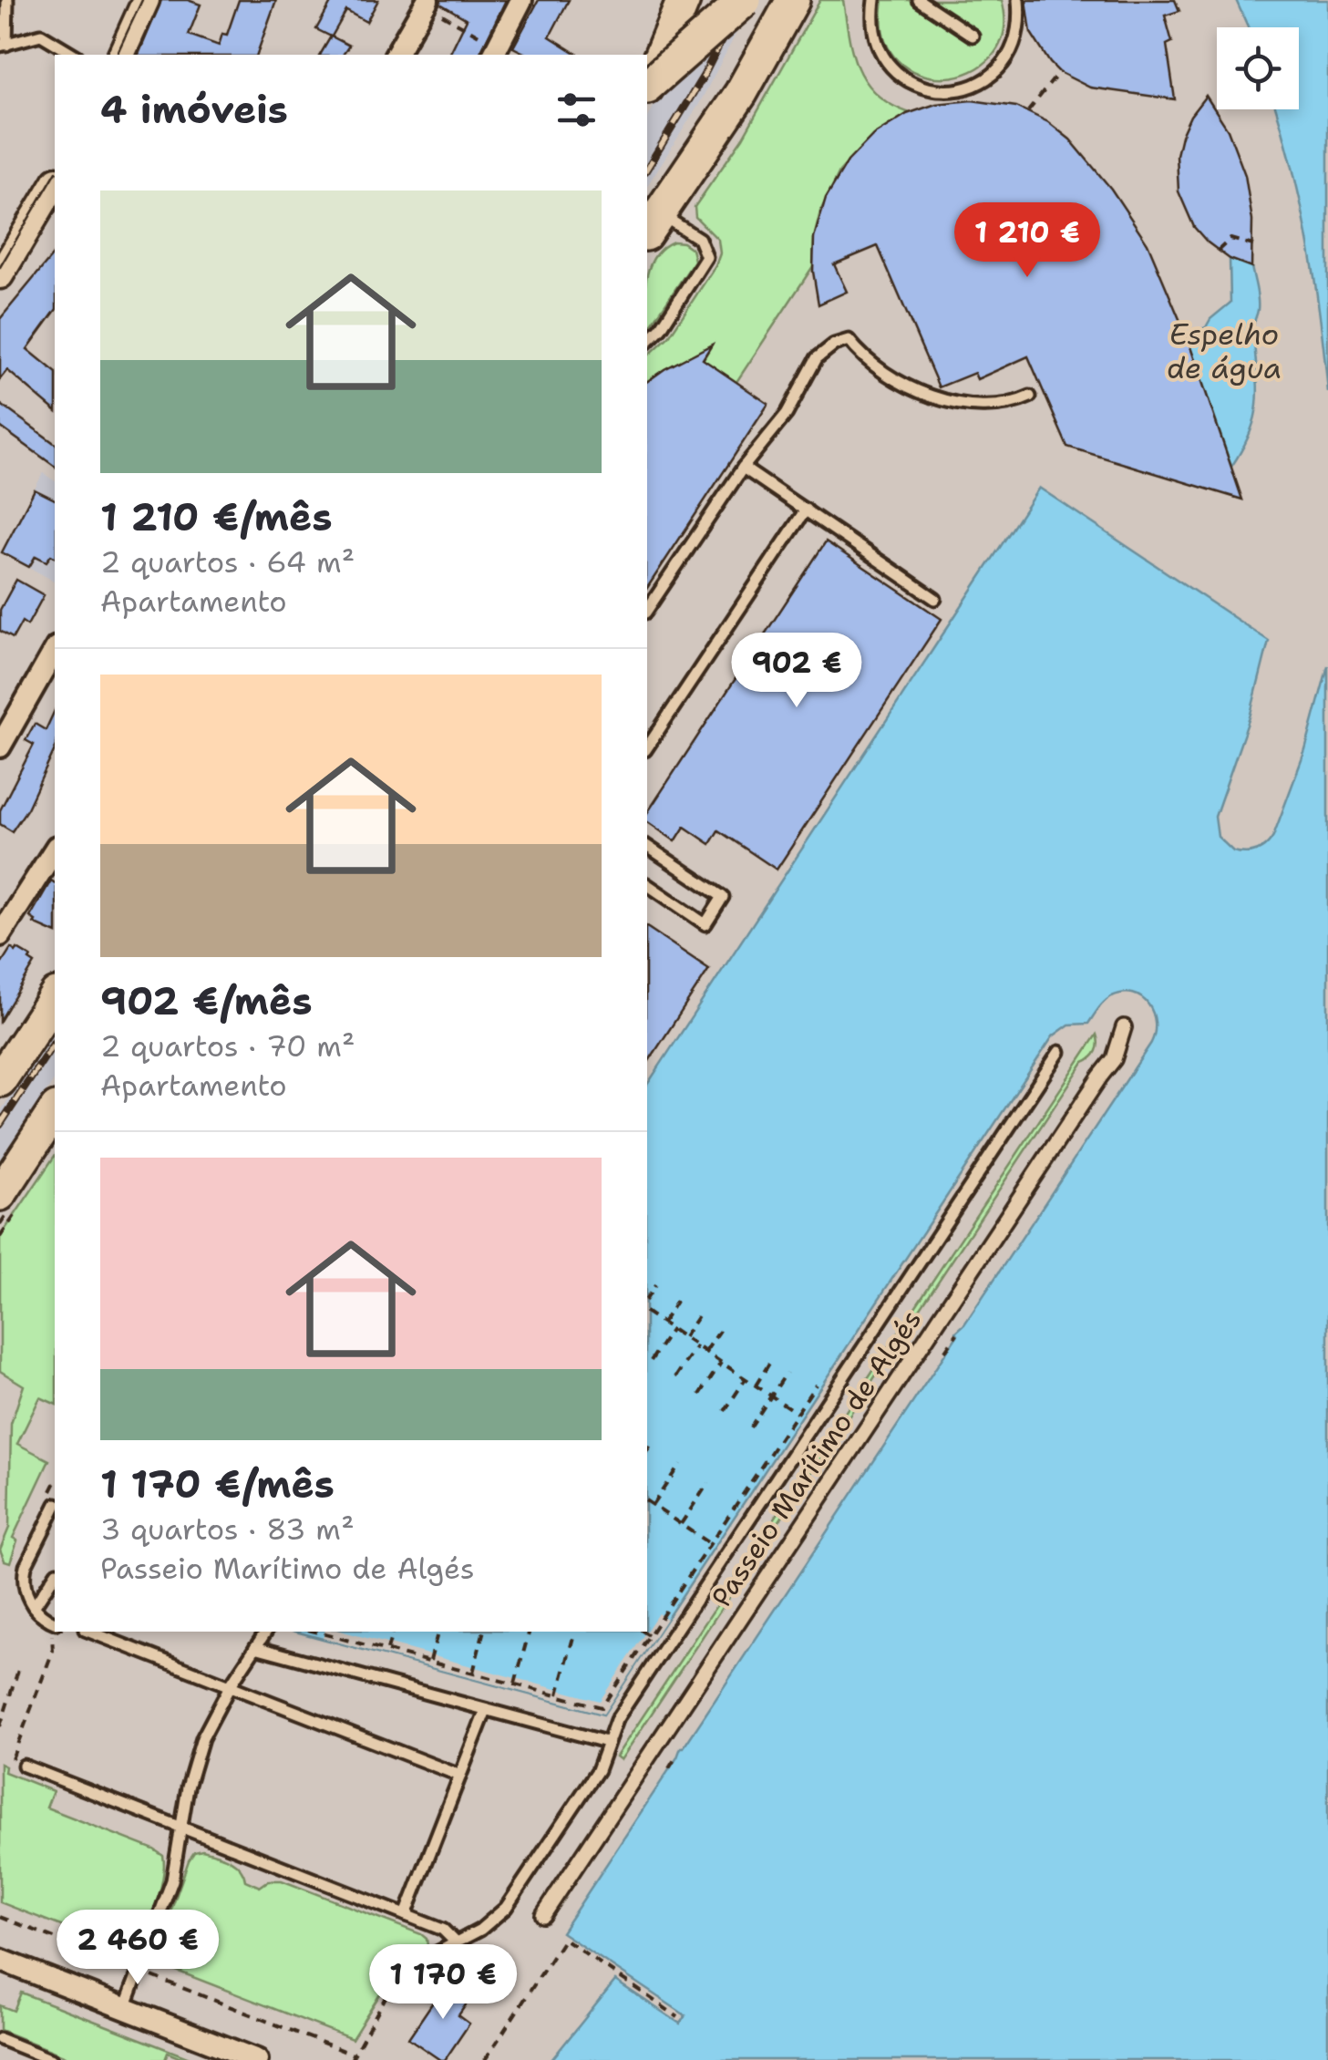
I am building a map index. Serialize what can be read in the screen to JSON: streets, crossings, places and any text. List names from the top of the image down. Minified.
{"streets":{"street":["Passeio Marítimo de Algés"]},"water":["Espelho de água"],"page":{"heading":"4 imóveis","list":[{"name":"1 210 €/mês","note":"2 quartos · 64 m² · Apartamento"},{"name":"902 €/mês","note":"2 quartos · 70 m² · Apartamento"},{"name":"1 170 €/mês","note":"3 quartos · 83 m² · Passeio Marítimo de Algés"}],"price":["1 210 €","902 €","2 460 €","1 170 €"]}}
